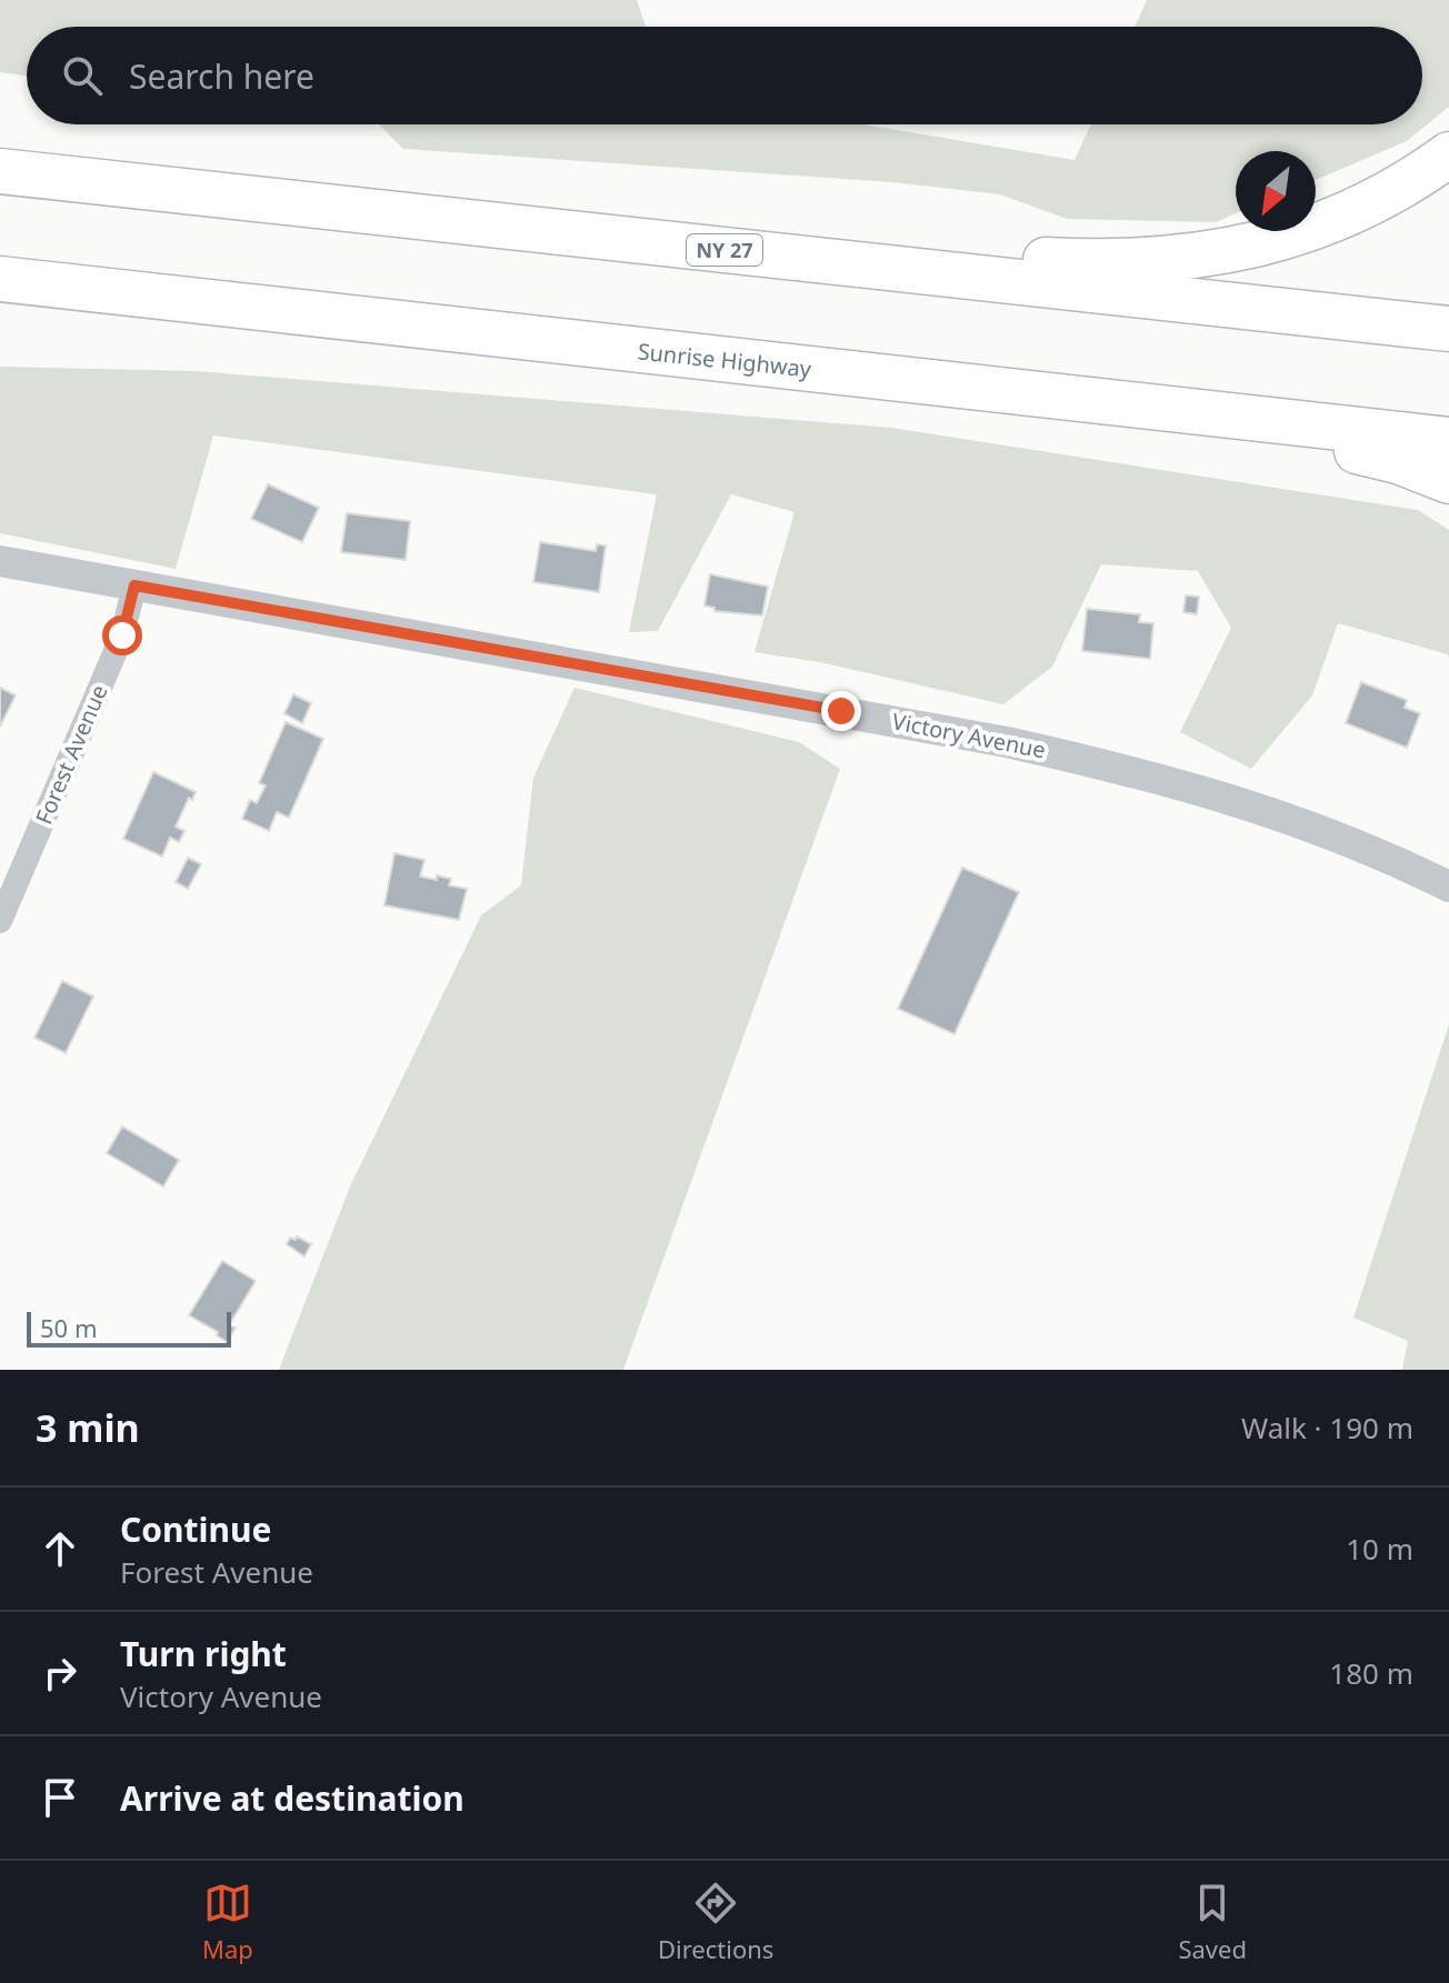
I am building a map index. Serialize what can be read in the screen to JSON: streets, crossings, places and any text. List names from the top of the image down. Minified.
{"streets":{"highway":["NY 27","Sunrise Highway"],"street":["Victory Avenue","Forest Avenue"]},"crossings":[["Victory Avenue","Forest Avenue"]],"scale_bar":"50 m","north":"bottom left","page":{"search":"Search here","scale":"50 m","heading":["3 min","Walk · 190 m"],"list":[["Continue","Forest Avenue","10 m"],["Turn right","Victory Avenue","180 m"],"Arrive at destination"],"nav":["Map","Directions","Saved"]}}
